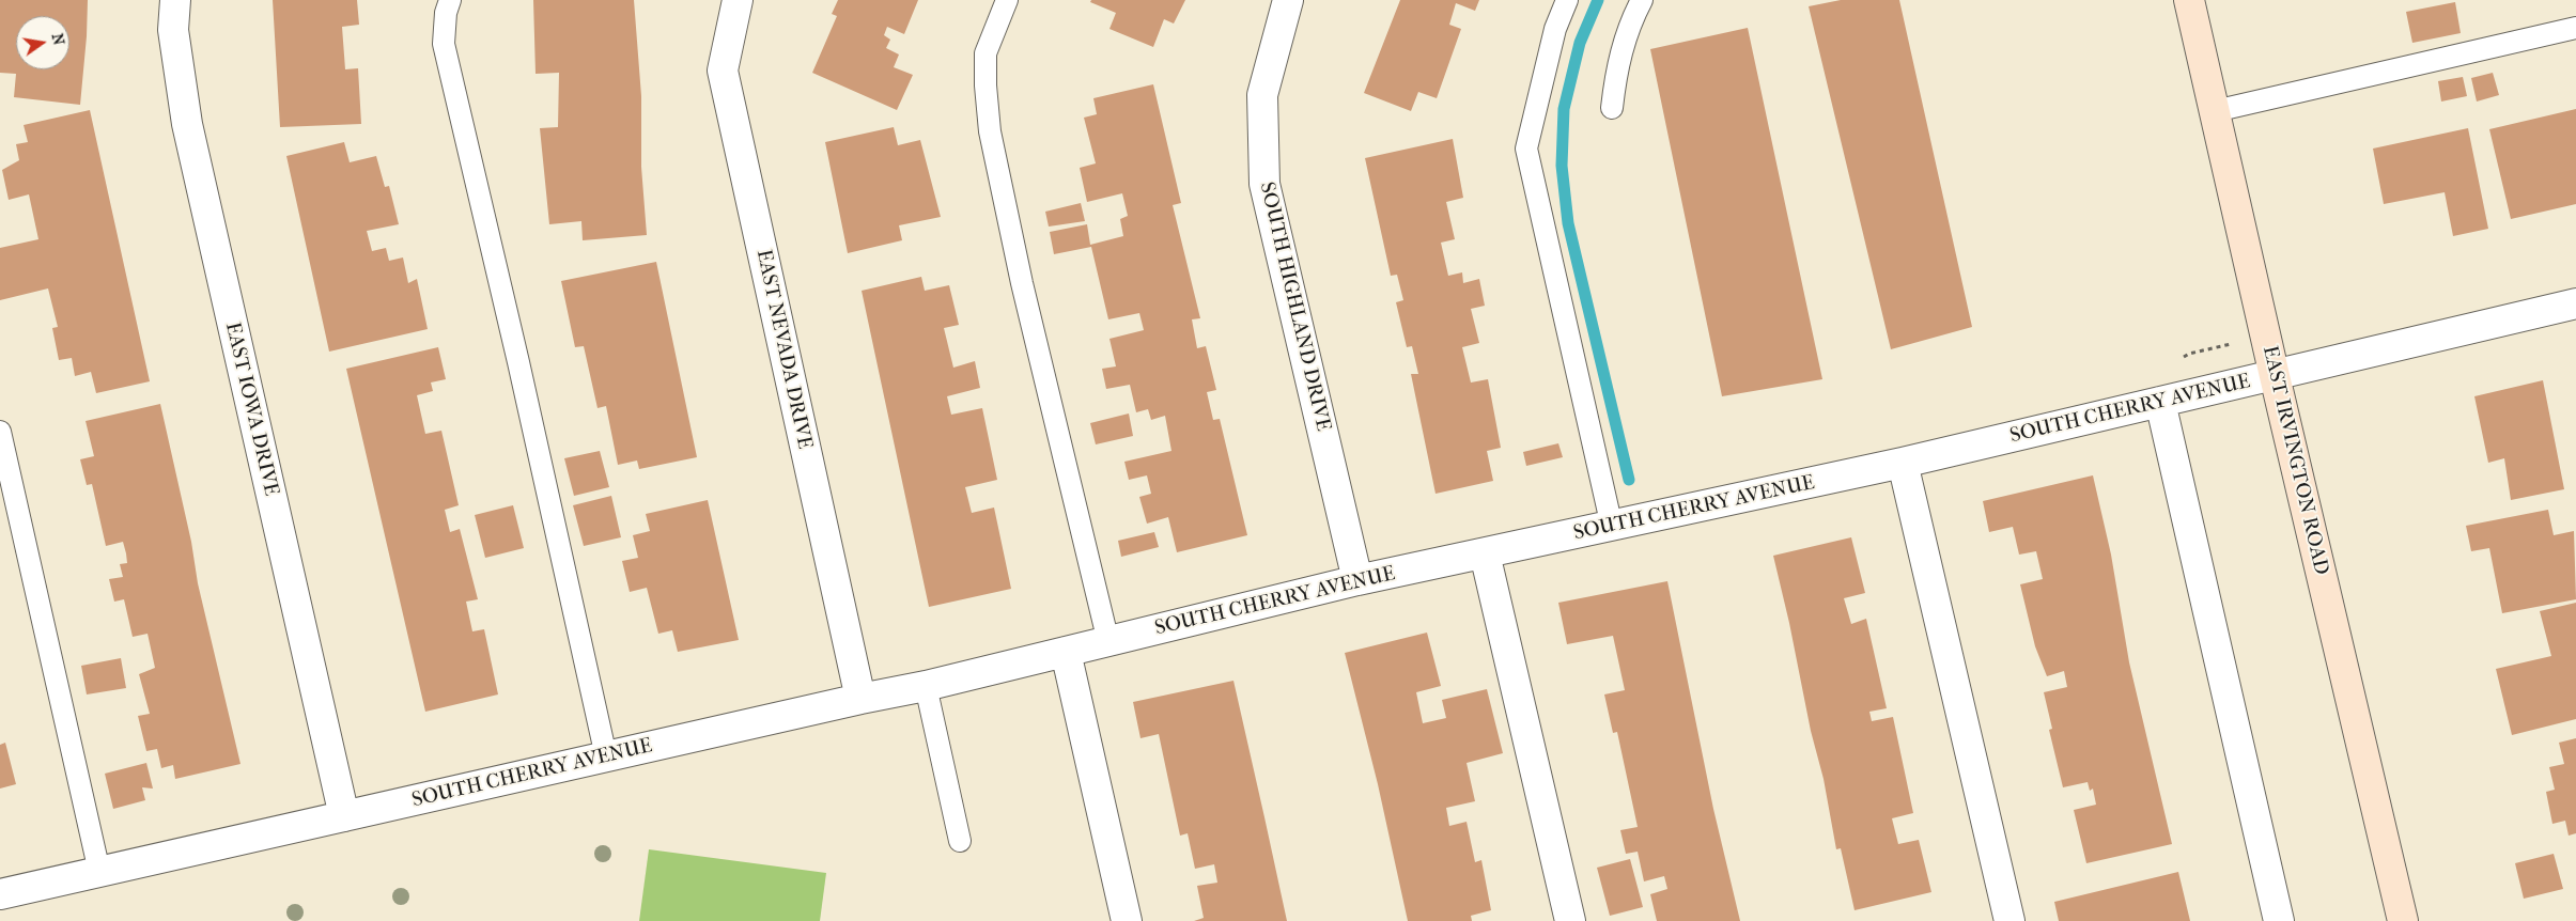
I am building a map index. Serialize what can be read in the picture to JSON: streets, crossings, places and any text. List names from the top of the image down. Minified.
{"streets":{"main road":["EAST IRVINGTON ROAD"],"street":["SOUTH HIGHLAND DRIVE","EAST NEVADA DRIVE","EAST IOWA DRIVE","SOUTH CHERRY AVENUE"]},"crossings":[["SOUTH HIGHLAND DRIVE","SOUTH CHERRY AVENUE"],["EAST NEVADA DRIVE","SOUTH CHERRY AVENUE"],["EAST IOWA DRIVE","SOUTH CHERRY AVENUE"],["SOUTH CHERRY AVENUE","EAST IRVINGTON ROAD"]],"north":"right"}
